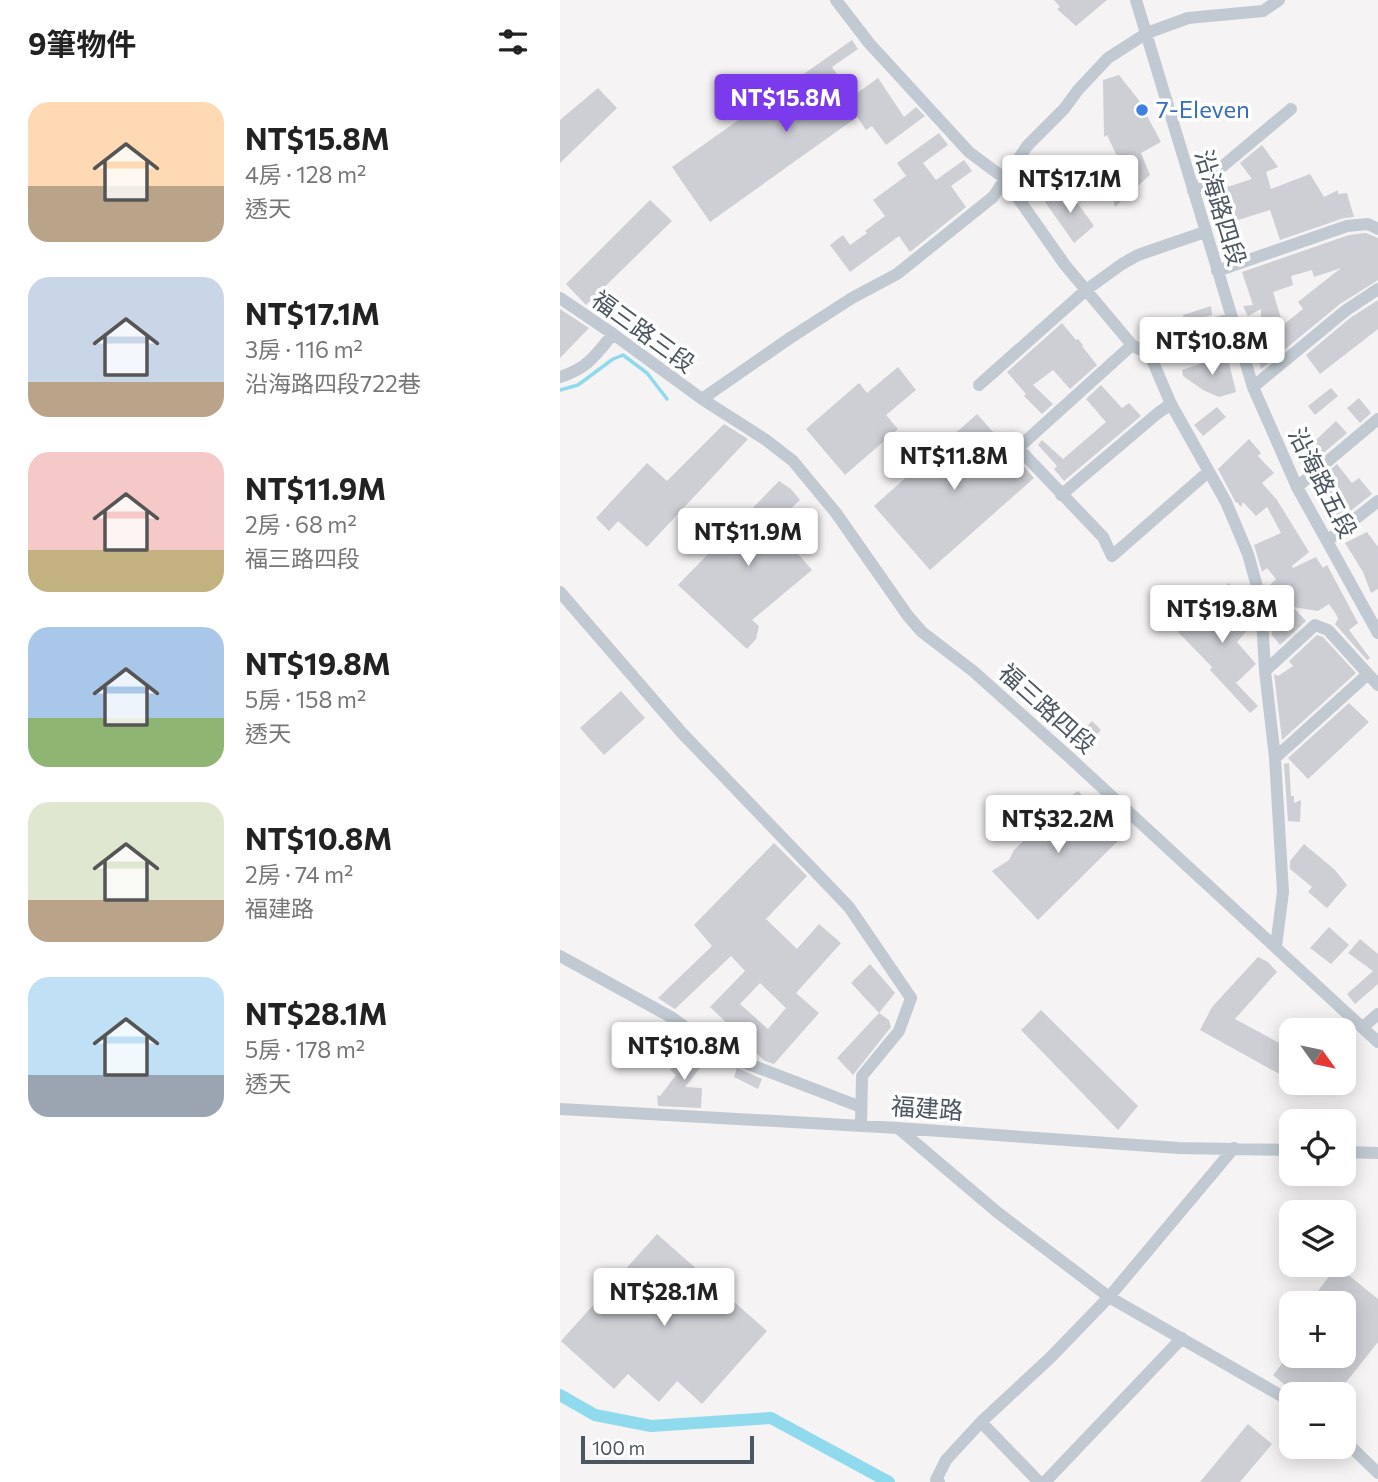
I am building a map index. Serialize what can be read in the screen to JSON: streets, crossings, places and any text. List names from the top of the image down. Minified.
{"streets":{"street":["沿海路四段","福三路三段","沿海路五段","福三路四段","福建路"]},"crossings":[["沿海路四段","沿海路五段"],["福三路三段","福三路四段"]],"places":["7-Eleven"],"scale_bar":"100 m","north":"bottom right","page":{"heading":"9筆物件","price":["NT$15.8M","NT$17.1M","NT$10.8M","NT$11.8M","NT$11.9M","NT$19.8M","NT$32.2M","NT$10.8M","NT$28.1M"],"list":[{"name":"NT$15.8M","note":"4房 · 128 m² · 透天"},{"name":"NT$17.1M","note":"3房 · 116 m² · 沿海路四段722巷"},{"name":"NT$11.9M","note":"2房 · 68 m² · 福三路四段"},{"name":"NT$19.8M","note":"5房 · 158 m² · 透天"},{"name":"NT$10.8M","note":"2房 · 74 m² · 福建路"},{"name":"NT$28.1M","note":"5房 · 178 m² · 透天"}],"map_buttons":["+","−"],"scale":"100 m"}}
